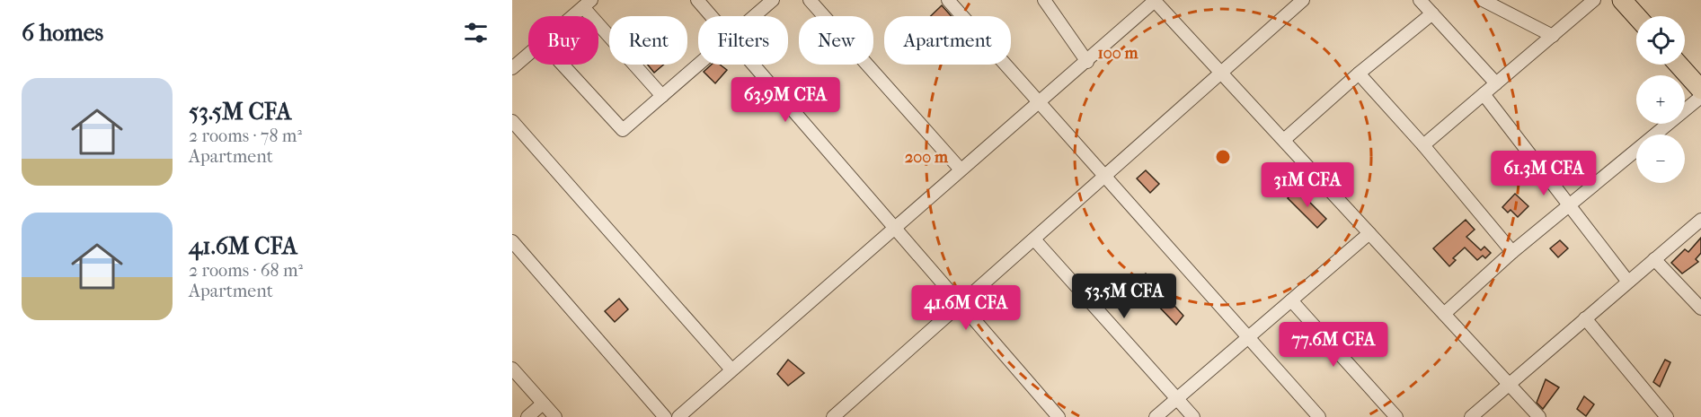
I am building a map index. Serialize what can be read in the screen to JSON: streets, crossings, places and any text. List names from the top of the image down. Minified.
{"page":{"heading":"6 homes","map_buttons":["+","−"],"chip":["Buy","Rent","Filters","New","Apartment"],"list":[{"name":"53.5M CFA","note":"2 rooms · 78 m² · Apartment"},{"name":"41.6M CFA","note":"2 rooms · 68 m² · Apartment"}],"price":["63.9M CFA","61.3M CFA","31M CFA","53.5M CFA","41.6M CFA","77.6M CFA"]},"rings":["100 m","200 m"]}
